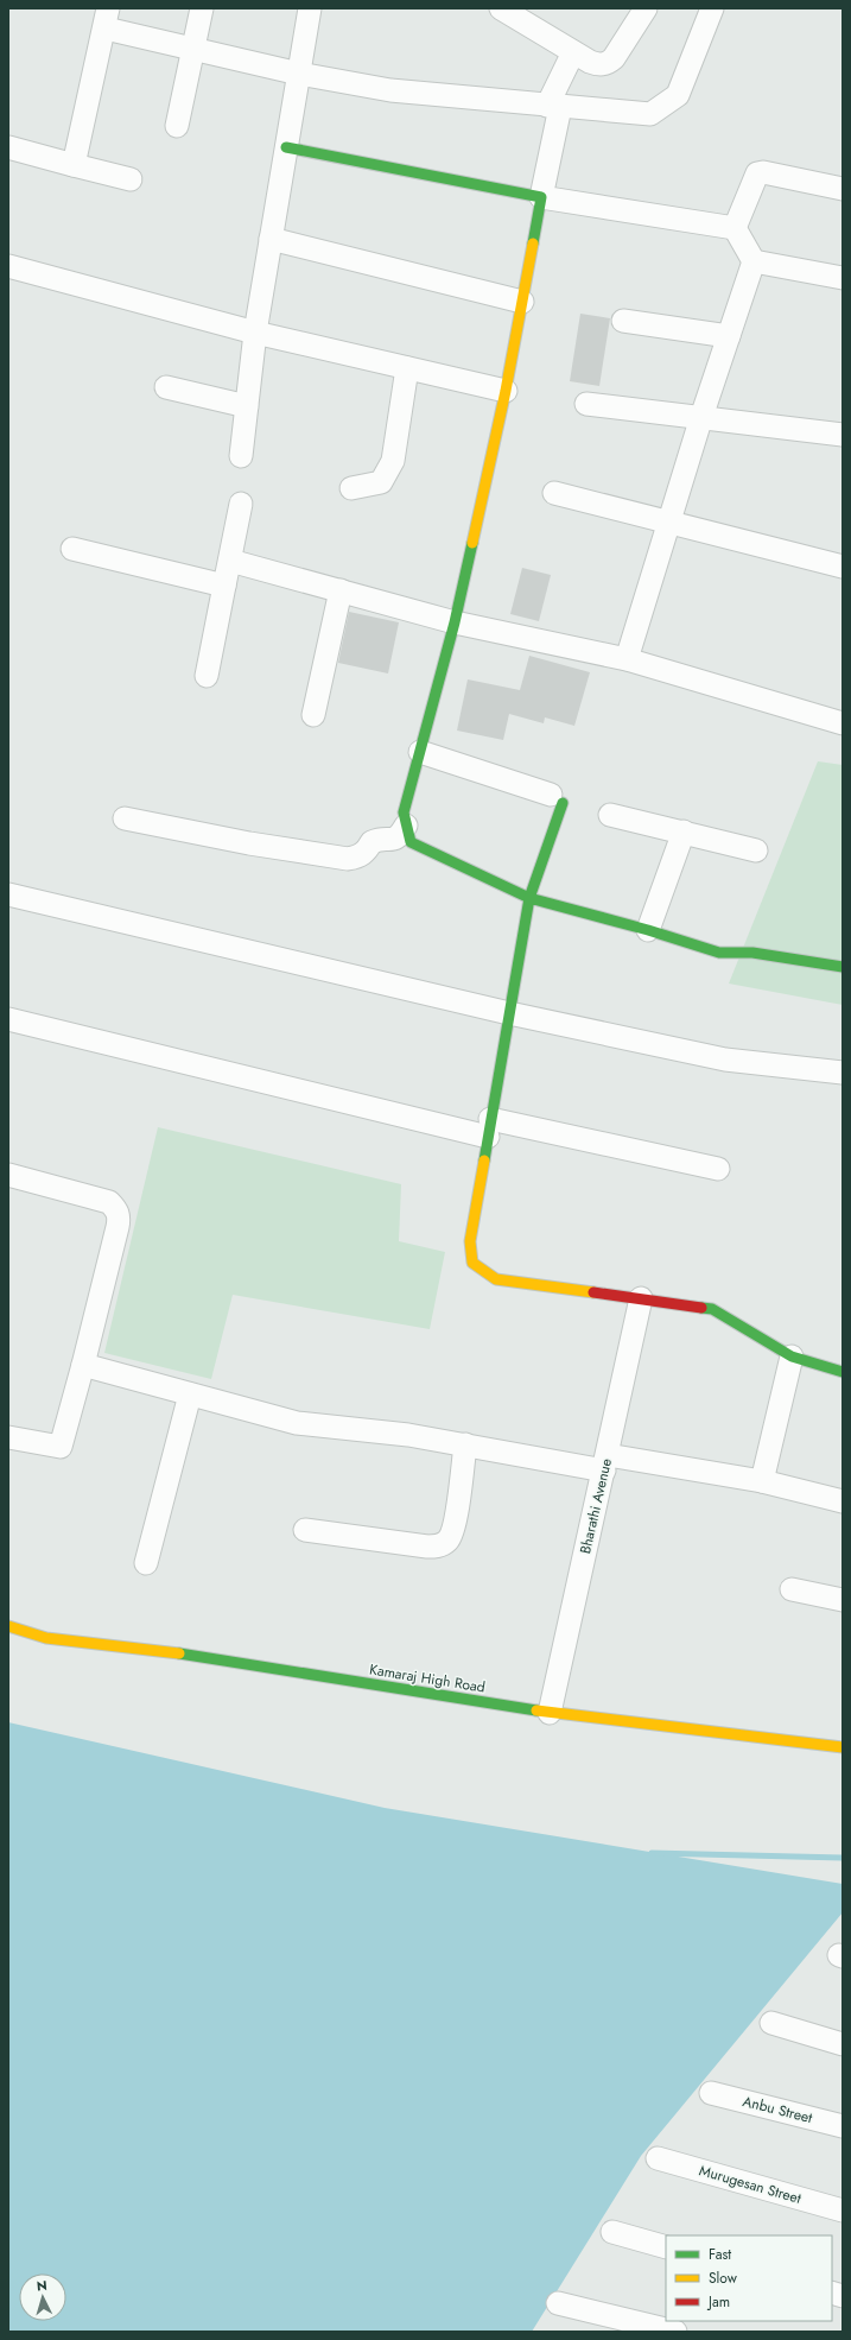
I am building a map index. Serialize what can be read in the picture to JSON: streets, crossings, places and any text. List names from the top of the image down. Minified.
{"streets":{"street":["Bharathi Avenue","Kamaraj High Road","Anbu Street","Murugesan Street"]},"crossings":[["Bharathi Avenue","Kamaraj High Road"]],"legend":["Fast","Slow","Jam"],"north":"top"}
